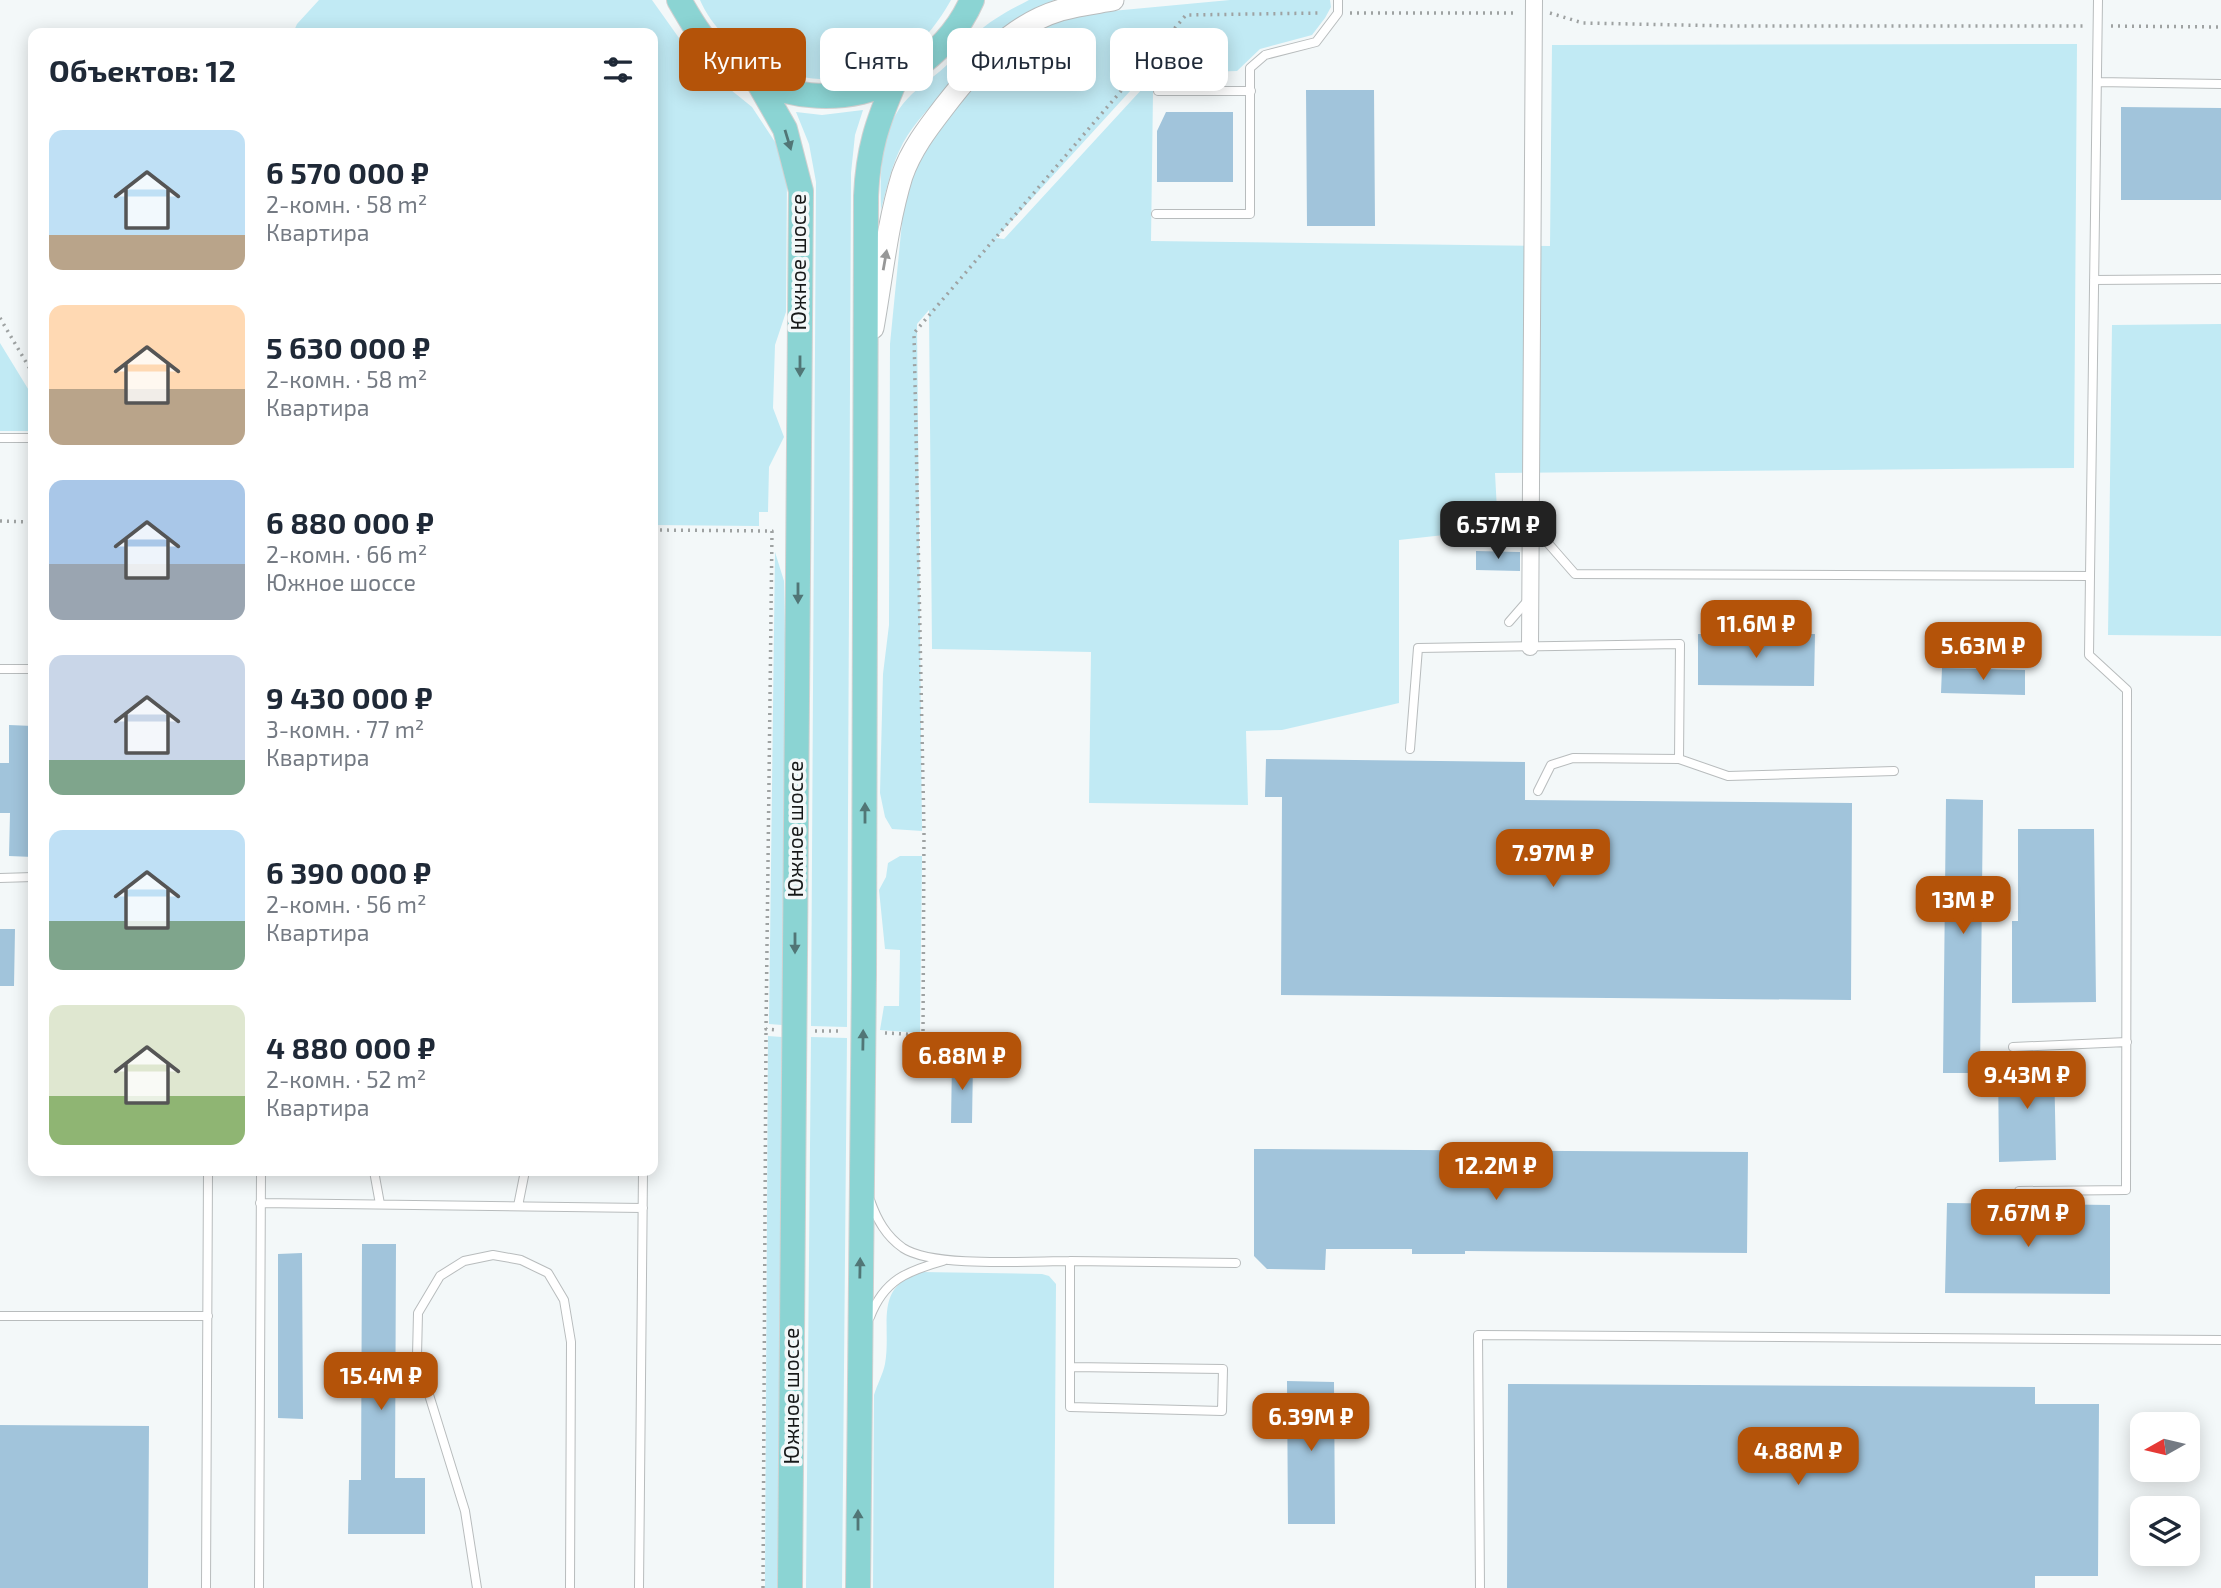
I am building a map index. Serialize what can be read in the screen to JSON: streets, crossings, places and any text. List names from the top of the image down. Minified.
{"streets":{"main road":["Южное шоссе"]},"north":"left","page":{"chip":["Купить","Снять","Фильтры","Новое"],"heading":"Объектов: 12","list":[{"name":"6 570 000 ₽","note":"2-комн. · 58 m² · Квартира"},{"name":"5 630 000 ₽","note":"2-комн. · 58 m² · Квартира"},{"name":"6 880 000 ₽","note":"2-комн. · 66 m² · Южное шоссе"},{"name":"9 430 000 ₽","note":"3-комн. · 77 m² · Квартира"},{"name":"6 390 000 ₽","note":"2-комн. · 56 m² · Квартира"},{"name":"4 880 000 ₽","note":"2-комн. · 52 m² · Квартира"}],"price":["6.57M ₽","11.6M ₽","5.63M ₽","7.97M ₽","13M ₽","6.88M ₽","9.43M ₽","12.2M ₽","7.67M ₽","15.4M ₽","6.39M ₽","4.88M ₽"]}}
